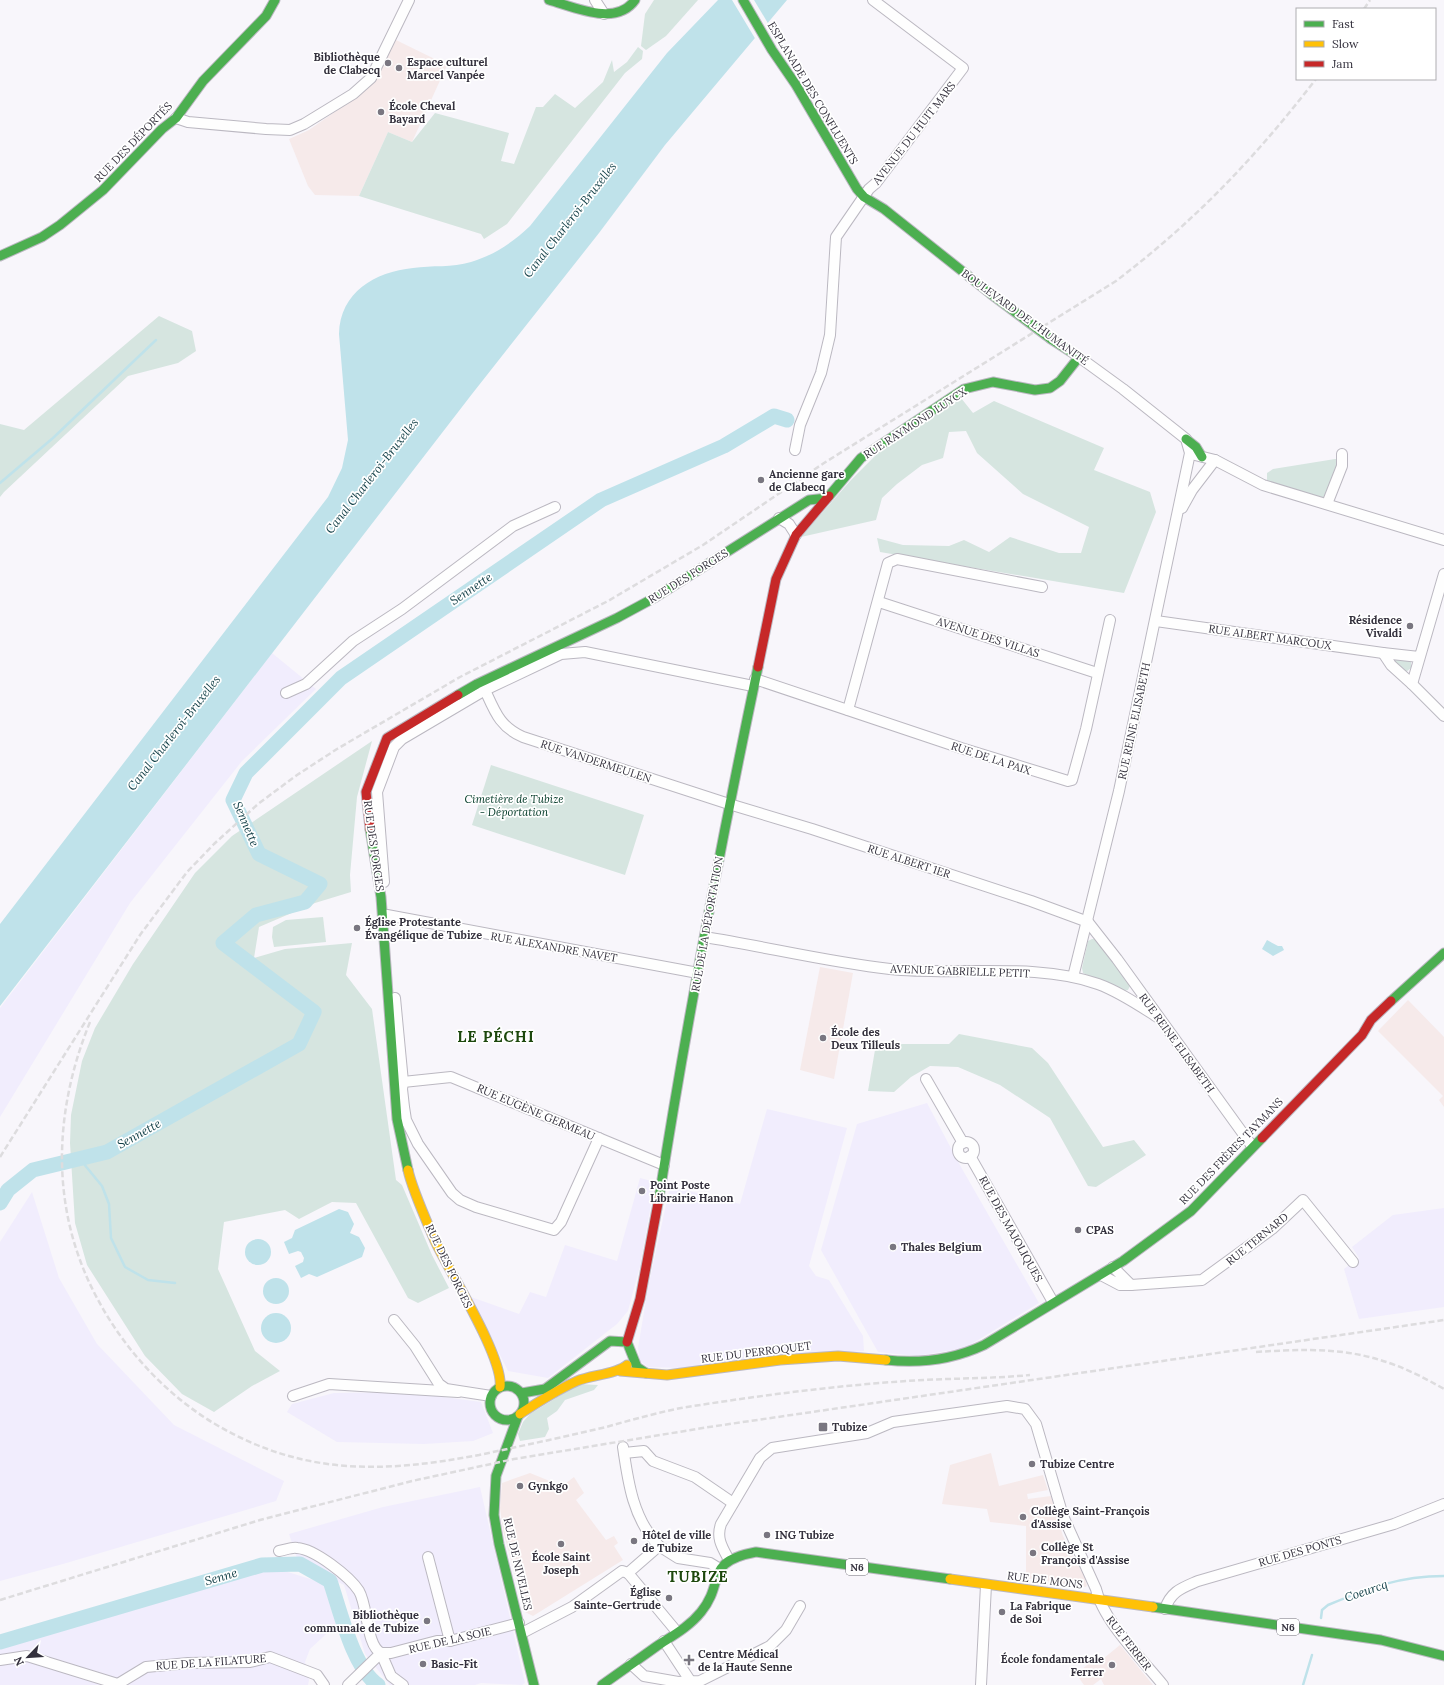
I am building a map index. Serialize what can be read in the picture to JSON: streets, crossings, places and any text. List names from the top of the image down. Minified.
{"streets":{"main road":["ESPLANADE DES CONFLUENTS","RUE DES DÉPORTÉS","BOULEVARD DE L'HUMANITÉ","RUE RAYMOND LUYCX","RUE DES FORGES","RUE DE LA DÉPORTATION","RUE DES FRÈRES TAYMANS","RUE DU PERROQUET","RUE DE NIVELLES","N6","RUE DE MONS"],"street":["AVENUE DU HUIT MARS","AVENUE DES VILLAS","RUE ALBERT MARCOUX","RUE REINE ELISABETH","RUE DE LA PAIX","RUE VANDERMEULEN","RUE ALBERT 1ER","RUE ALEXANDRE NAVET","AVENUE GABRIELLE PETIT","RUE EUGÈNE GERMEAU","RUE DES MAJOLIQUES","RUE TERNARD","RUE DES PONTS","RUE DE LA SOIE","RUE FERRER","RUE DE LA FILATURE"]},"crossings":[["ESPLANADE DES CONFLUENTS","AVENUE DU HUIT MARS"],["ESPLANADE DES CONFLUENTS","BOULEVARD DE L'HUMANITÉ"],["AVENUE DU HUIT MARS","BOULEVARD DE L'HUMANITÉ"],["BOULEVARD DE L'HUMANITÉ","RUE RAYMOND LUYCX"],["RUE RAYMOND LUYCX","RUE DES FORGES"],["RUE RAYMOND LUYCX","RUE DE LA DÉPORTATION"],["RUE DES FORGES","RUE DE LA PAIX"],["RUE DES FORGES","RUE VANDERMEULEN"],["RUE DES FORGES","RUE DE LA DÉPORTATION"],["RUE DES FORGES","RUE ALEXANDRE NAVET"],["RUE DES FORGES","RUE EUGÈNE GERMEAU"],["RUE DES FORGES","RUE DE NIVELLES"],["AVENUE DES VILLAS","RUE DE LA PAIX"],["RUE ALBERT MARCOUX","RUE REINE ELISABETH"],["RUE REINE ELISABETH","RUE ALBERT 1ER"],["RUE REINE ELISABETH","AVENUE GABRIELLE PETIT"],["RUE REINE ELISABETH","RUE DES FRÈRES TAYMANS"],["RUE DE LA PAIX","RUE DE LA DÉPORTATION"],["RUE VANDERMEULEN","RUE ALBERT 1ER"],["RUE VANDERMEULEN","RUE DE LA DÉPORTATION"],["RUE ALBERT 1ER","RUE DE LA DÉPORTATION"],["RUE DE LA DÉPORTATION","RUE ALEXANDRE NAVET"],["RUE DE LA DÉPORTATION","AVENUE GABRIELLE PETIT"],["RUE DE LA DÉPORTATION","RUE EUGÈNE GERMEAU"],["RUE DES FRÈRES TAYMANS","RUE DES MAJOLIQUES"],["RUE DES FRÈRES TAYMANS","RUE TERNARD"],["RUE DES FRÈRES TAYMANS","RUE DU PERROQUET"],["RUE DES PONTS","RUE DE MONS"],["RUE DE NIVELLES","RUE DE LA SOIE"],["N6","RUE DE MONS"],["RUE DE MONS","RUE FERRER"]],"districts":["LE PÉCHI","TUBIZE"],"water":["Canal Charleroi-Bruxelles","Sennette","Senne","Coeurcq"],"parks":["Cimetière de Tubize - Déportation"],"places":{"other":["Bibliothèque de Clabecq","Espace culturel Marcel Vanpée","École Cheval Bayard","Ancienne gare de Clabecq","Résidence Vivaldi","Église Protestante Évangélique de Tubize","École des Deux Tilleuls","Point Poste Librairie Hanon","CPAS","Thales Belgium","Tubize Centre","Gynkgo","Collège Saint-François d'Assise","ING Tubize","Hôtel de ville de Tubize","École Saint Joseph","Collège St François d'Assise","Église Sainte-Gertrude","La Fabrique de Soi","Bibliothèque communale de Tubize","Basic-Fit","École fondamentale Ferrer"],"transit":["Tubize"],"health":["Centre Médical de la Haute Senne"]},"legend":["Fast","Slow","Jam"],"north":"bottom left"}
